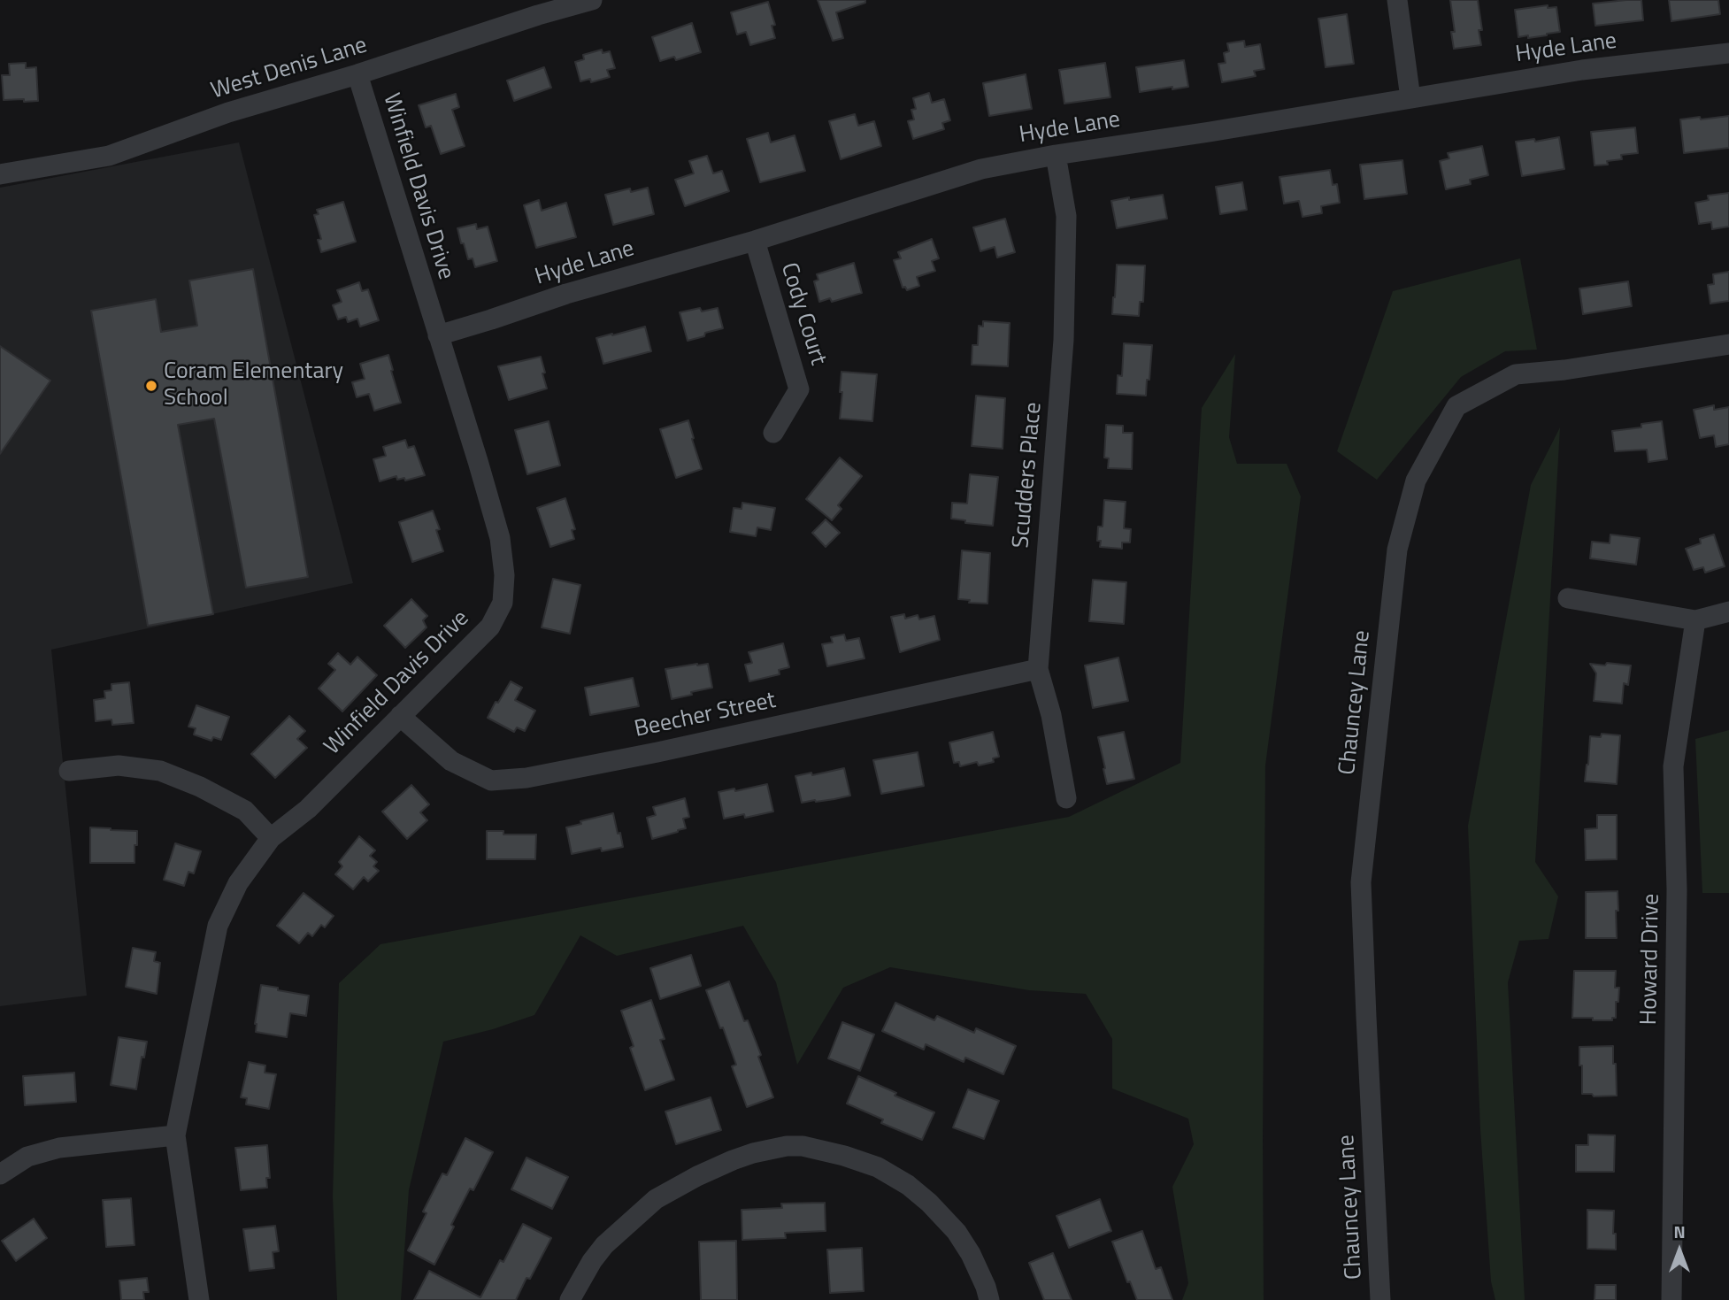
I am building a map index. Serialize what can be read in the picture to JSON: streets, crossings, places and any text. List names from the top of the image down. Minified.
{"streets":{"street":["Hyde Lane","West Denis Lane","Winfield Davis Drive","Cody Court","Scudders Place","Chauncey Lane","Beecher Street","Howard Drive"]},"crossings":[["Hyde Lane","Winfield Davis Drive"],["Hyde Lane","Cody Court"],["Hyde Lane","Scudders Place"],["West Denis Lane","Winfield Davis Drive"],["Winfield Davis Drive","Beecher Street"],["Scudders Place","Beecher Street"]],"places":["Coram Elementary School"],"north":"top"}
